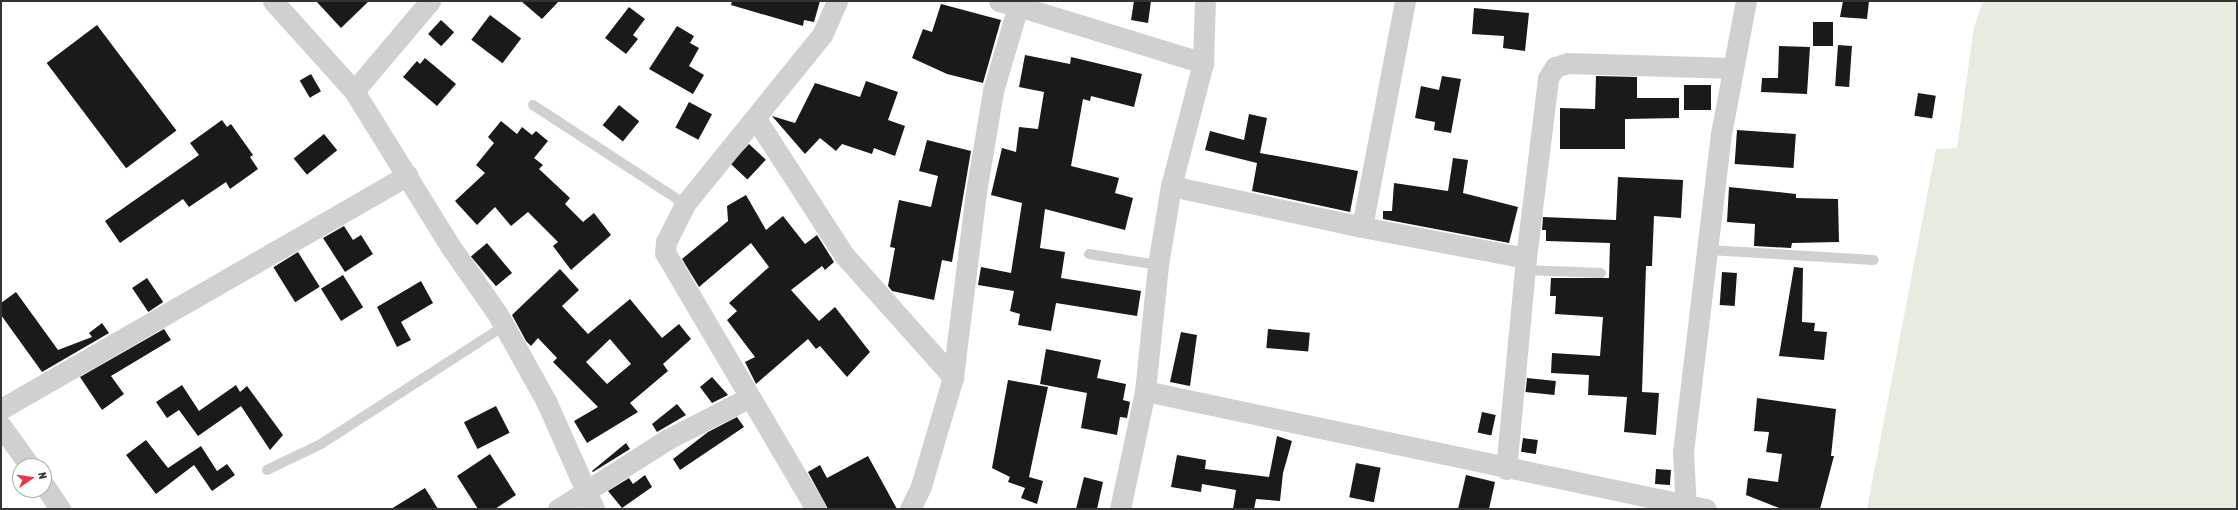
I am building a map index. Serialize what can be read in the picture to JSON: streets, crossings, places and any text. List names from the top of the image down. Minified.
{"north":"right"}
